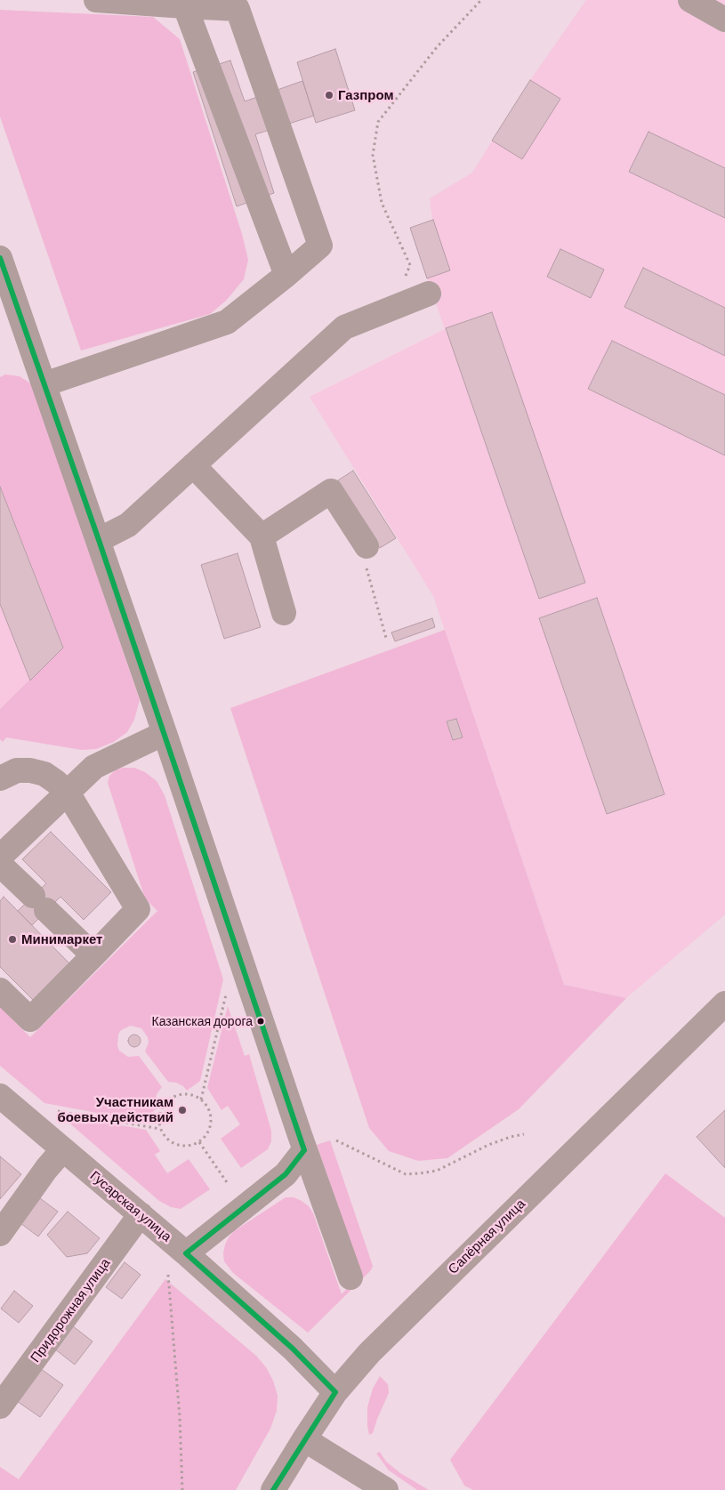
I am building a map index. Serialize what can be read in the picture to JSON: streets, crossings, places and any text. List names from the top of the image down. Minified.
{"streets":{"street":["Гусарская улица","Сапёрная улица","Придорожная улица"]},"crossings":[["Гусарская улица","Сапёрная улица"],["Гусарская улица","Придорожная улица"]],"places":["Газпром","Минимаркет","Казанская дорога","Участникам боевых действий"]}
